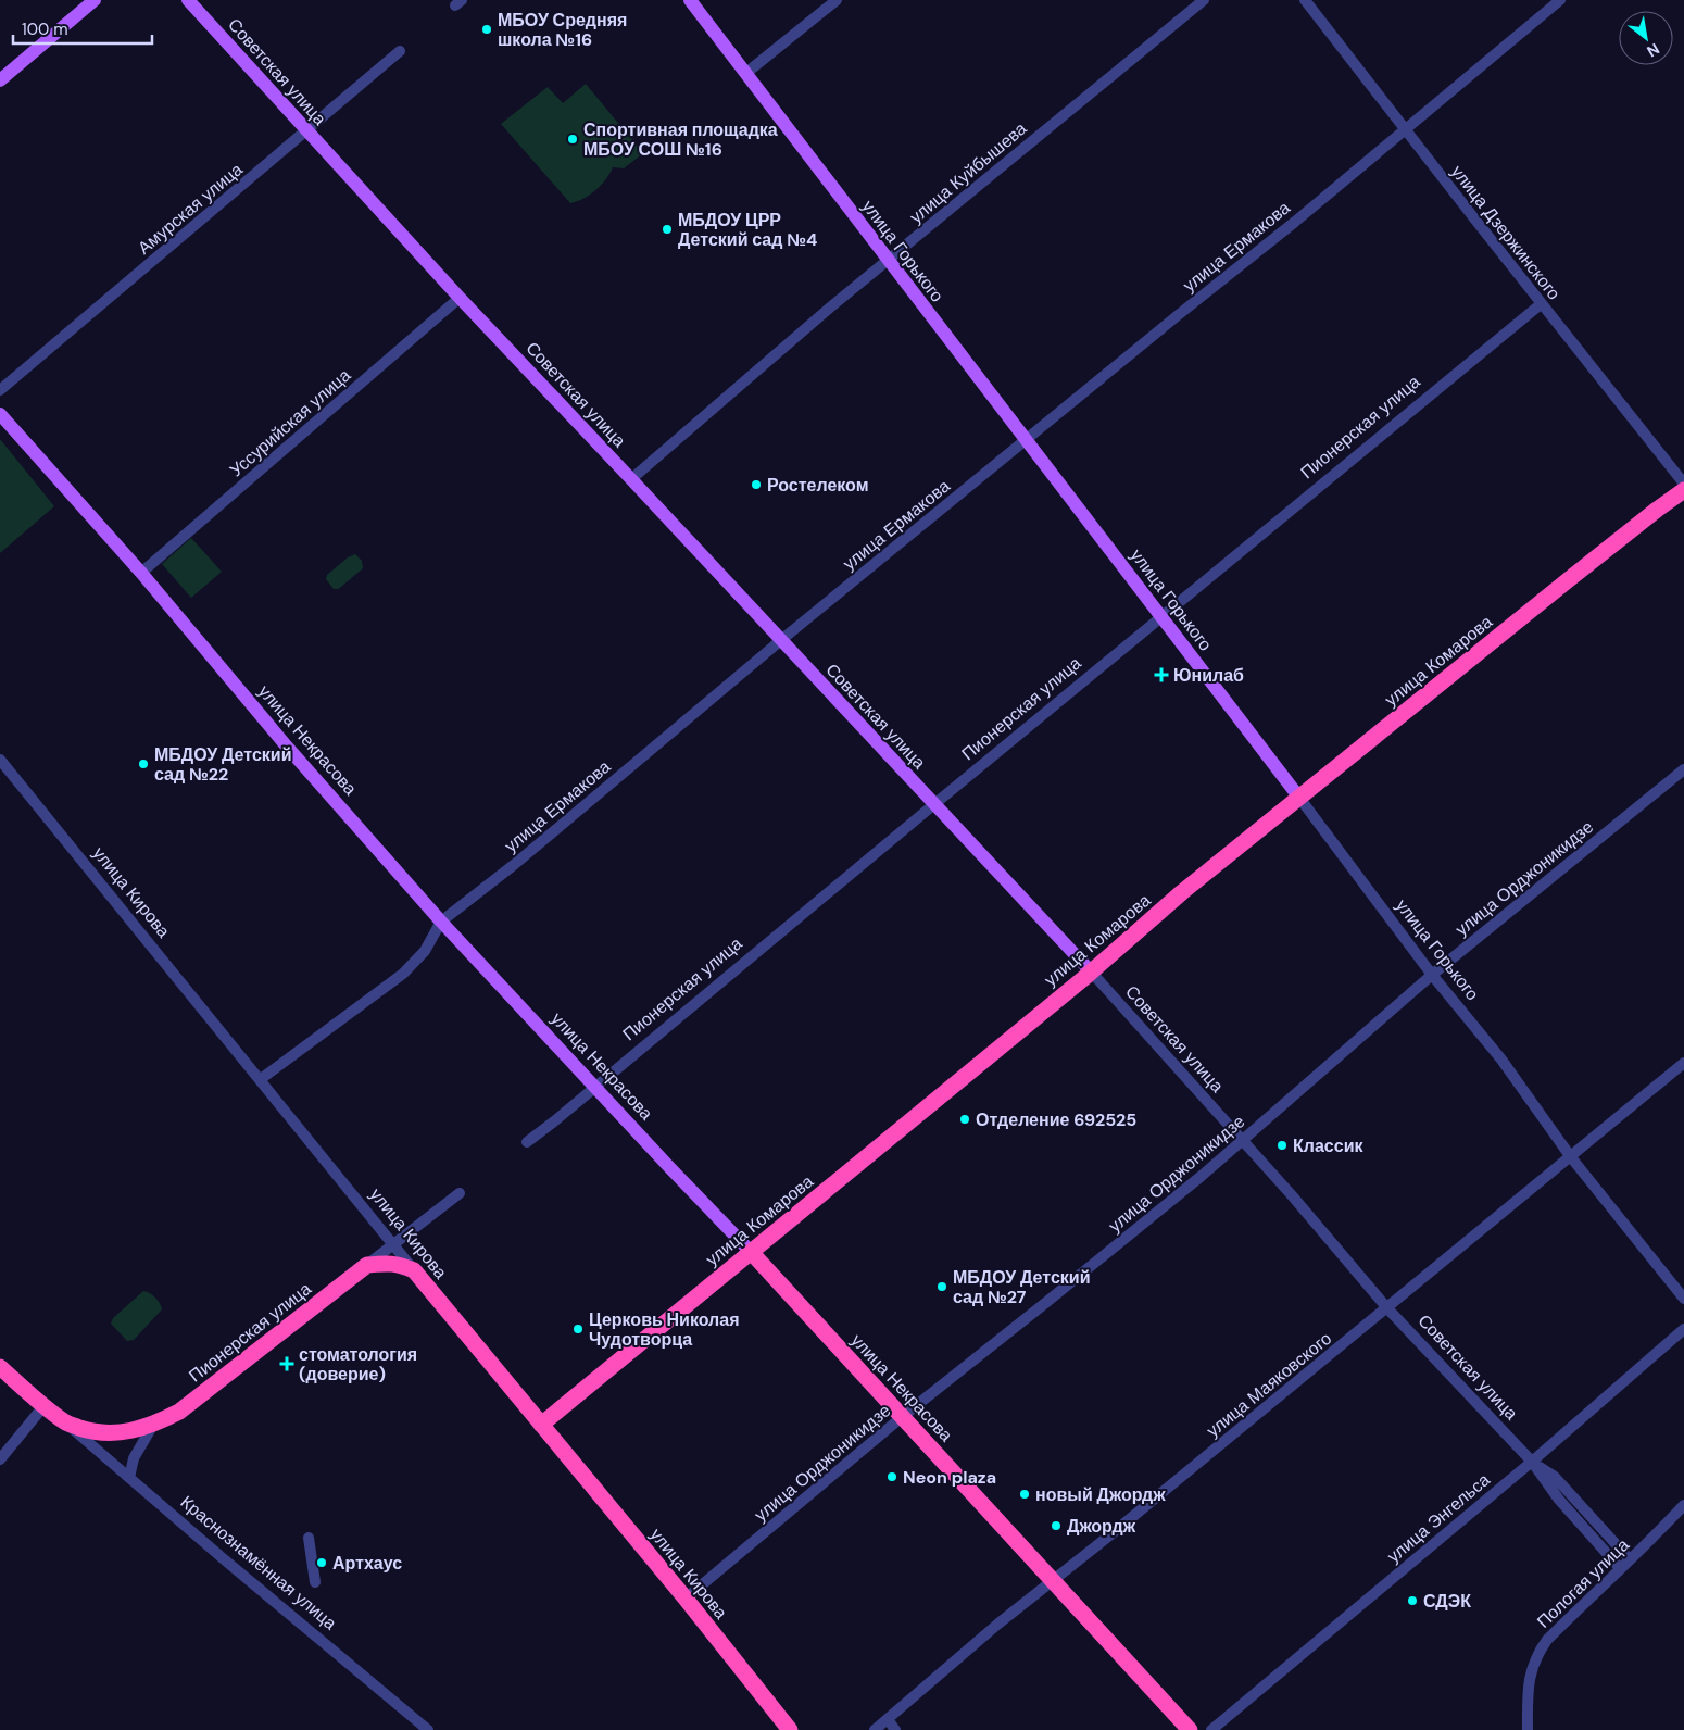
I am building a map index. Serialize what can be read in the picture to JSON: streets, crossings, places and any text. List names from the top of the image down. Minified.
{"streets":{"highway":["Пионерская улица","улица Комарова","улица Некрасова","улица Кирова","Краснознамённая улица"],"main road":["Советская улица","улица Горького"],"street":["улица Куйбышева","Амурская улица","улица Дзержинского","улица Ермакова","Уссурийская улица","улица Орджоникидзе","улица Маяковского","улица Энгельса","Пологая улица"]},"crossings":[["Советская улица","улица Куйбышева"],["Советская улица","Амурская улица"],["Советская улица","улица Ермакова"],["Советская улица","Уссурийская улица"],["Советская улица","Пионерская улица"],["Советская улица","улица Комарова"],["Советская улица","улица Орджоникидзе"],["Советская улица","улица Маяковского"],["Советская улица","улица Энгельса"],["Советская улица","Пологая улица"],["улица Куйбышева","улица Горького"],["улица Дзержинского","улица Ермакова"],["улица Дзержинского","Пионерская улица"],["улица Ермакова","улица Горького"],["улица Ермакова","улица Некрасова"],["улица Ермакова","улица Кирова"],["улица Горького","Пионерская улица"],["улица Горького","улица Комарова"],["улица Горького","улица Орджоникидзе"],["улица Горького","улица Маяковского"],["Уссурийская улица","улица Некрасова"],["Пионерская улица","улица Некрасова"],["Пионерская улица","улица Кирова"],["Пионерская улица","Краснознамённая улица"],["улица Комарова","улица Некрасова"],["улица Комарова","улица Кирова"],["улица Некрасова","улица Орджоникидзе"],["улица Некрасова","улица Маяковского"],["улица Орджоникидзе","улица Кирова"]],"places":{"other":["МБОУ Средняя школа №16","Спортивная площадка МБОУ СОШ №16","МБДОУ ЦРР Детский сад №4","Ростелеком","МБДОУ Детский сад №22","Отделение 692525","Классик","МБДОУ Детский сад №27","Церковь Николая Чудотворца","Neon plaza","новый Джордж","Джордж","Артхаус","СДЭК"],"health":["Юнилаб","стоматология (доверие)"]},"scale_bar":"100 m","north":"bottom right"}
